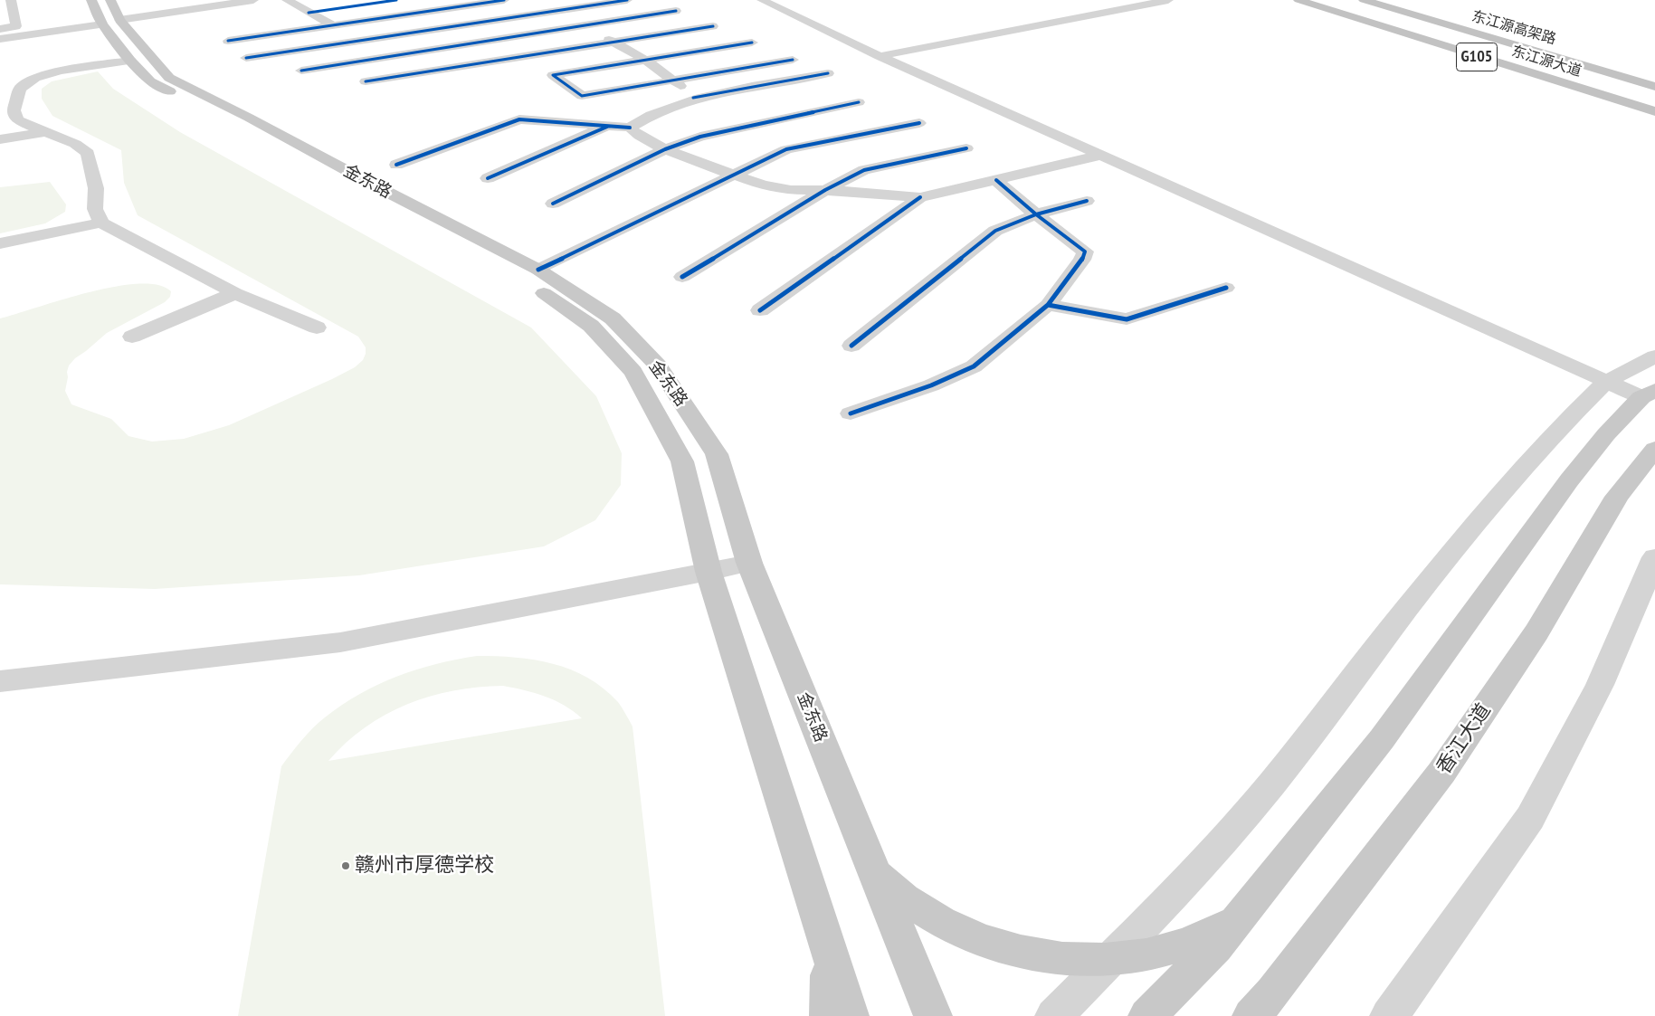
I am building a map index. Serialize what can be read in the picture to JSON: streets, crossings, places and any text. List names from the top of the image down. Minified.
{"streets":{"highway":["东江源高架路","G105","东江源大道"],"main road":["金东路","香江大道"]},"places":["赣州市厚德学校"]}
